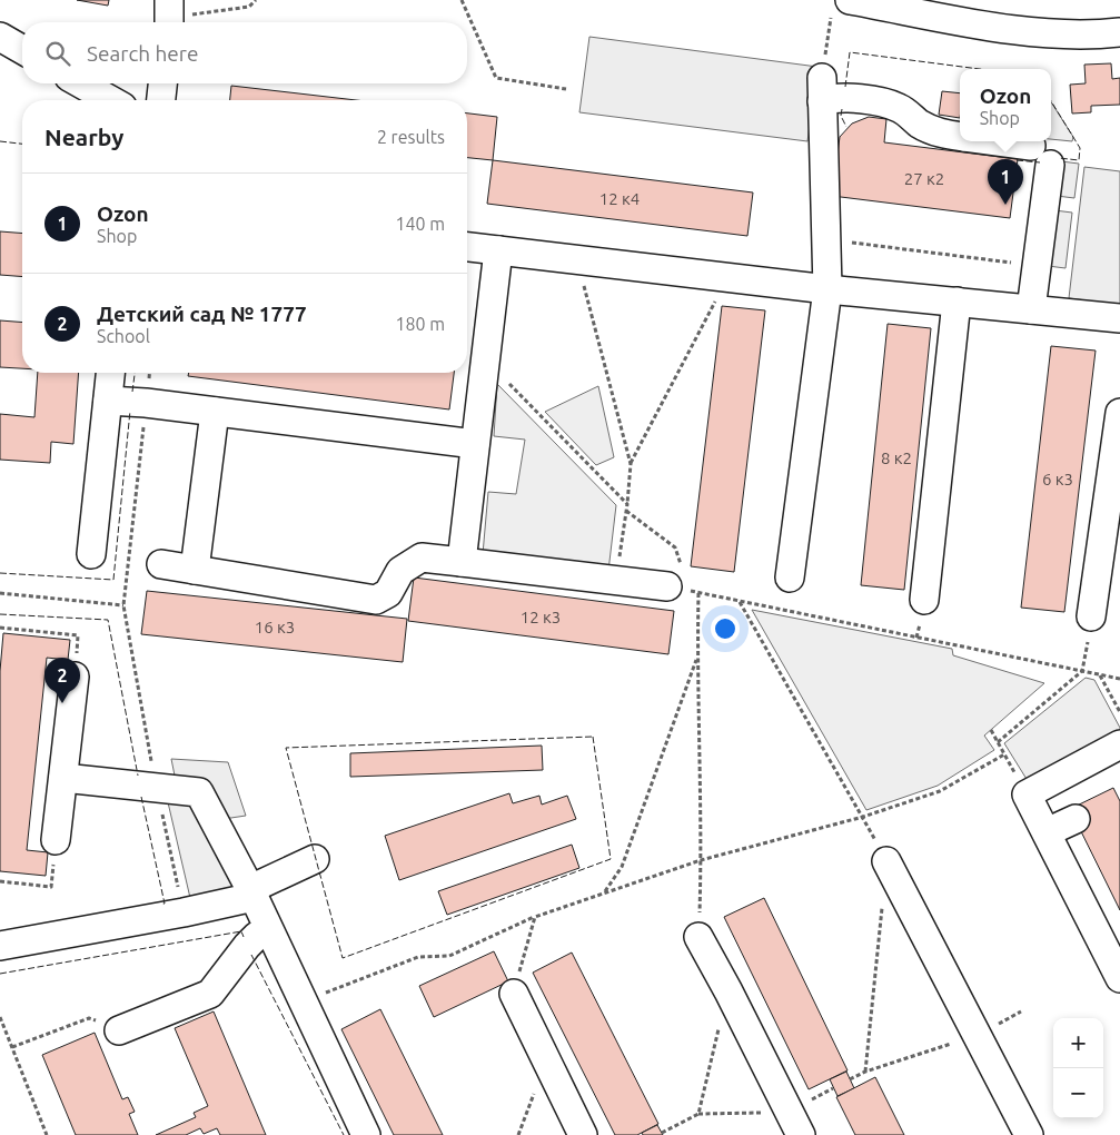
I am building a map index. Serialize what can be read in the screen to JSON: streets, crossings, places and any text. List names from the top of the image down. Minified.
{"house_numbers":["27 к2","12 к4","8 к2","6 к3","12 к3","16 к3"],"page":{"search":"Search here","popup":["Ozon","Shop"],"heading":["Nearby","2 results"],"pins":["1","2"],"list":[{"mark":"1","name":"Ozon","note":"Shop","value":"140 m"},{"mark":"2","name":"Детский сад № 1777","note":"School","value":"180 m"}],"map_buttons":["+","−"]}}
